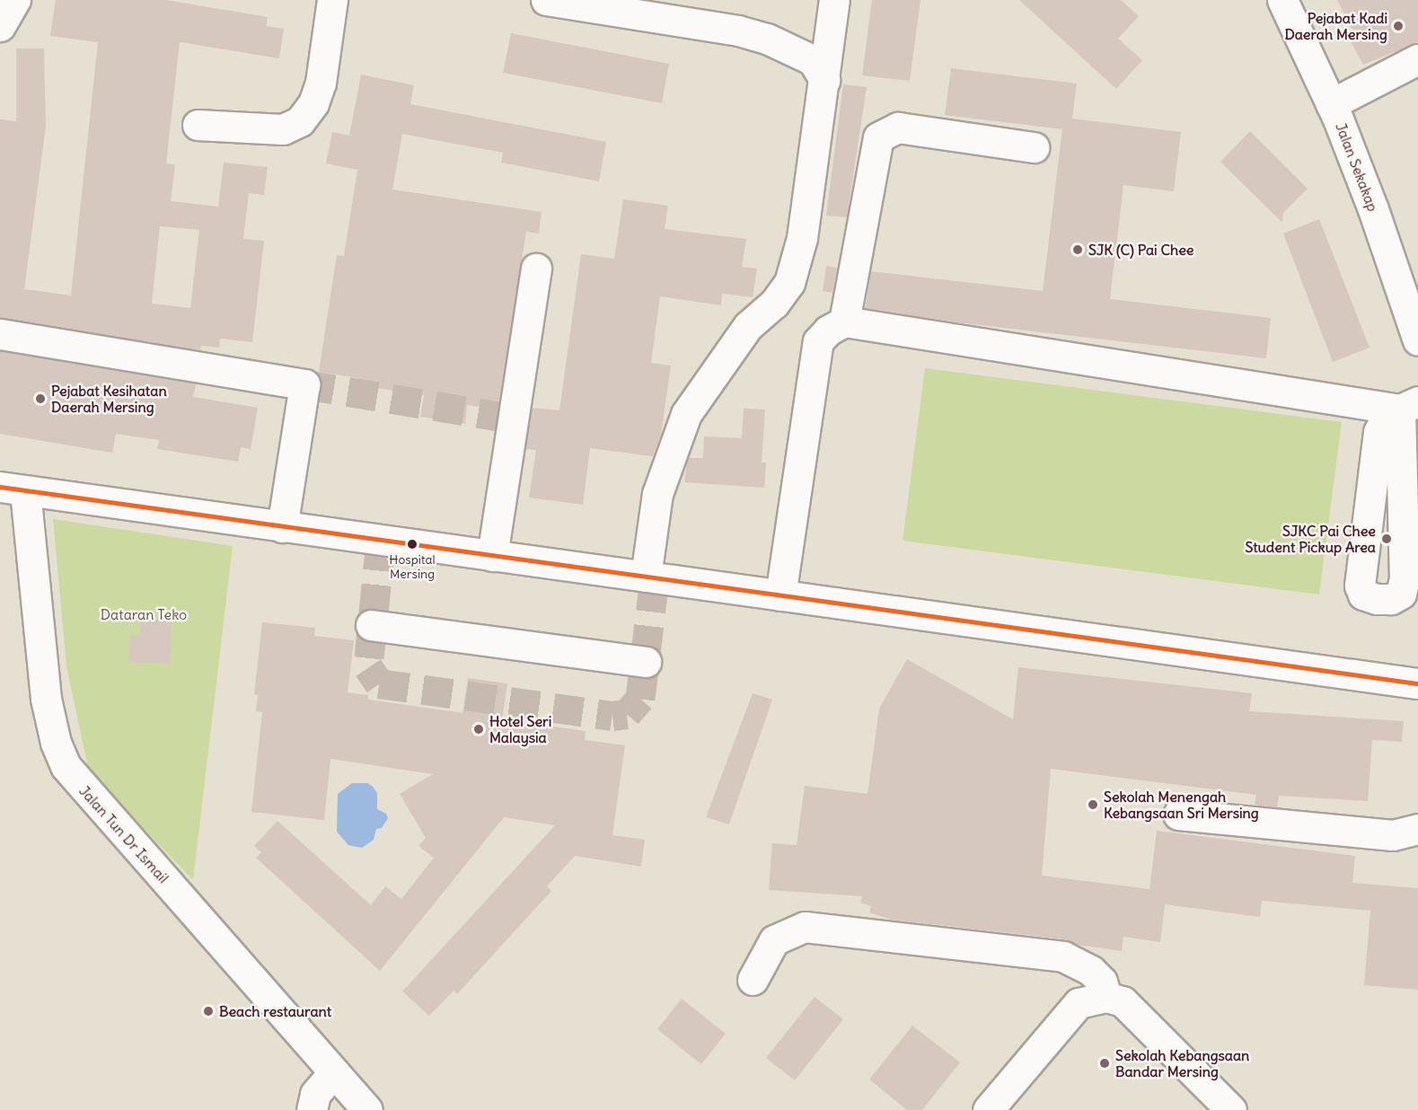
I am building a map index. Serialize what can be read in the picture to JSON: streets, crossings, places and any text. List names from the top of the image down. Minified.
{"streets":{"street":["Jalan Sekakap","Jalan Tun Dr Ismail"]},"parks":["Dataran Teko"],"places":["Pejabat Kadi Daerah Mersing","SJK (C) Pai Chee","Pejabat Kesihatan Daerah Mersing","SJKC Pai Chee Student Pickup Area","Hospital Mersing","Hotel Seri Malaysia","Sekolah Menengah Kebangsaan Sri Mersing","Beach restaurant","Sekolah Kebangsaan Bandar Mersing"]}
